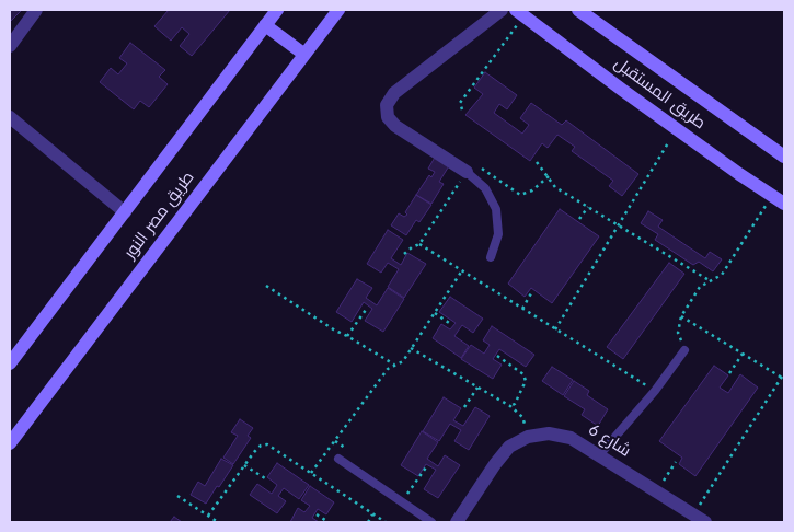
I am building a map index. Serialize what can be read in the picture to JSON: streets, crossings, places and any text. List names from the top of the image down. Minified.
{"streets":{"street":["طريق المستقبل","طريق مصر النور","شارع 6"]}}
